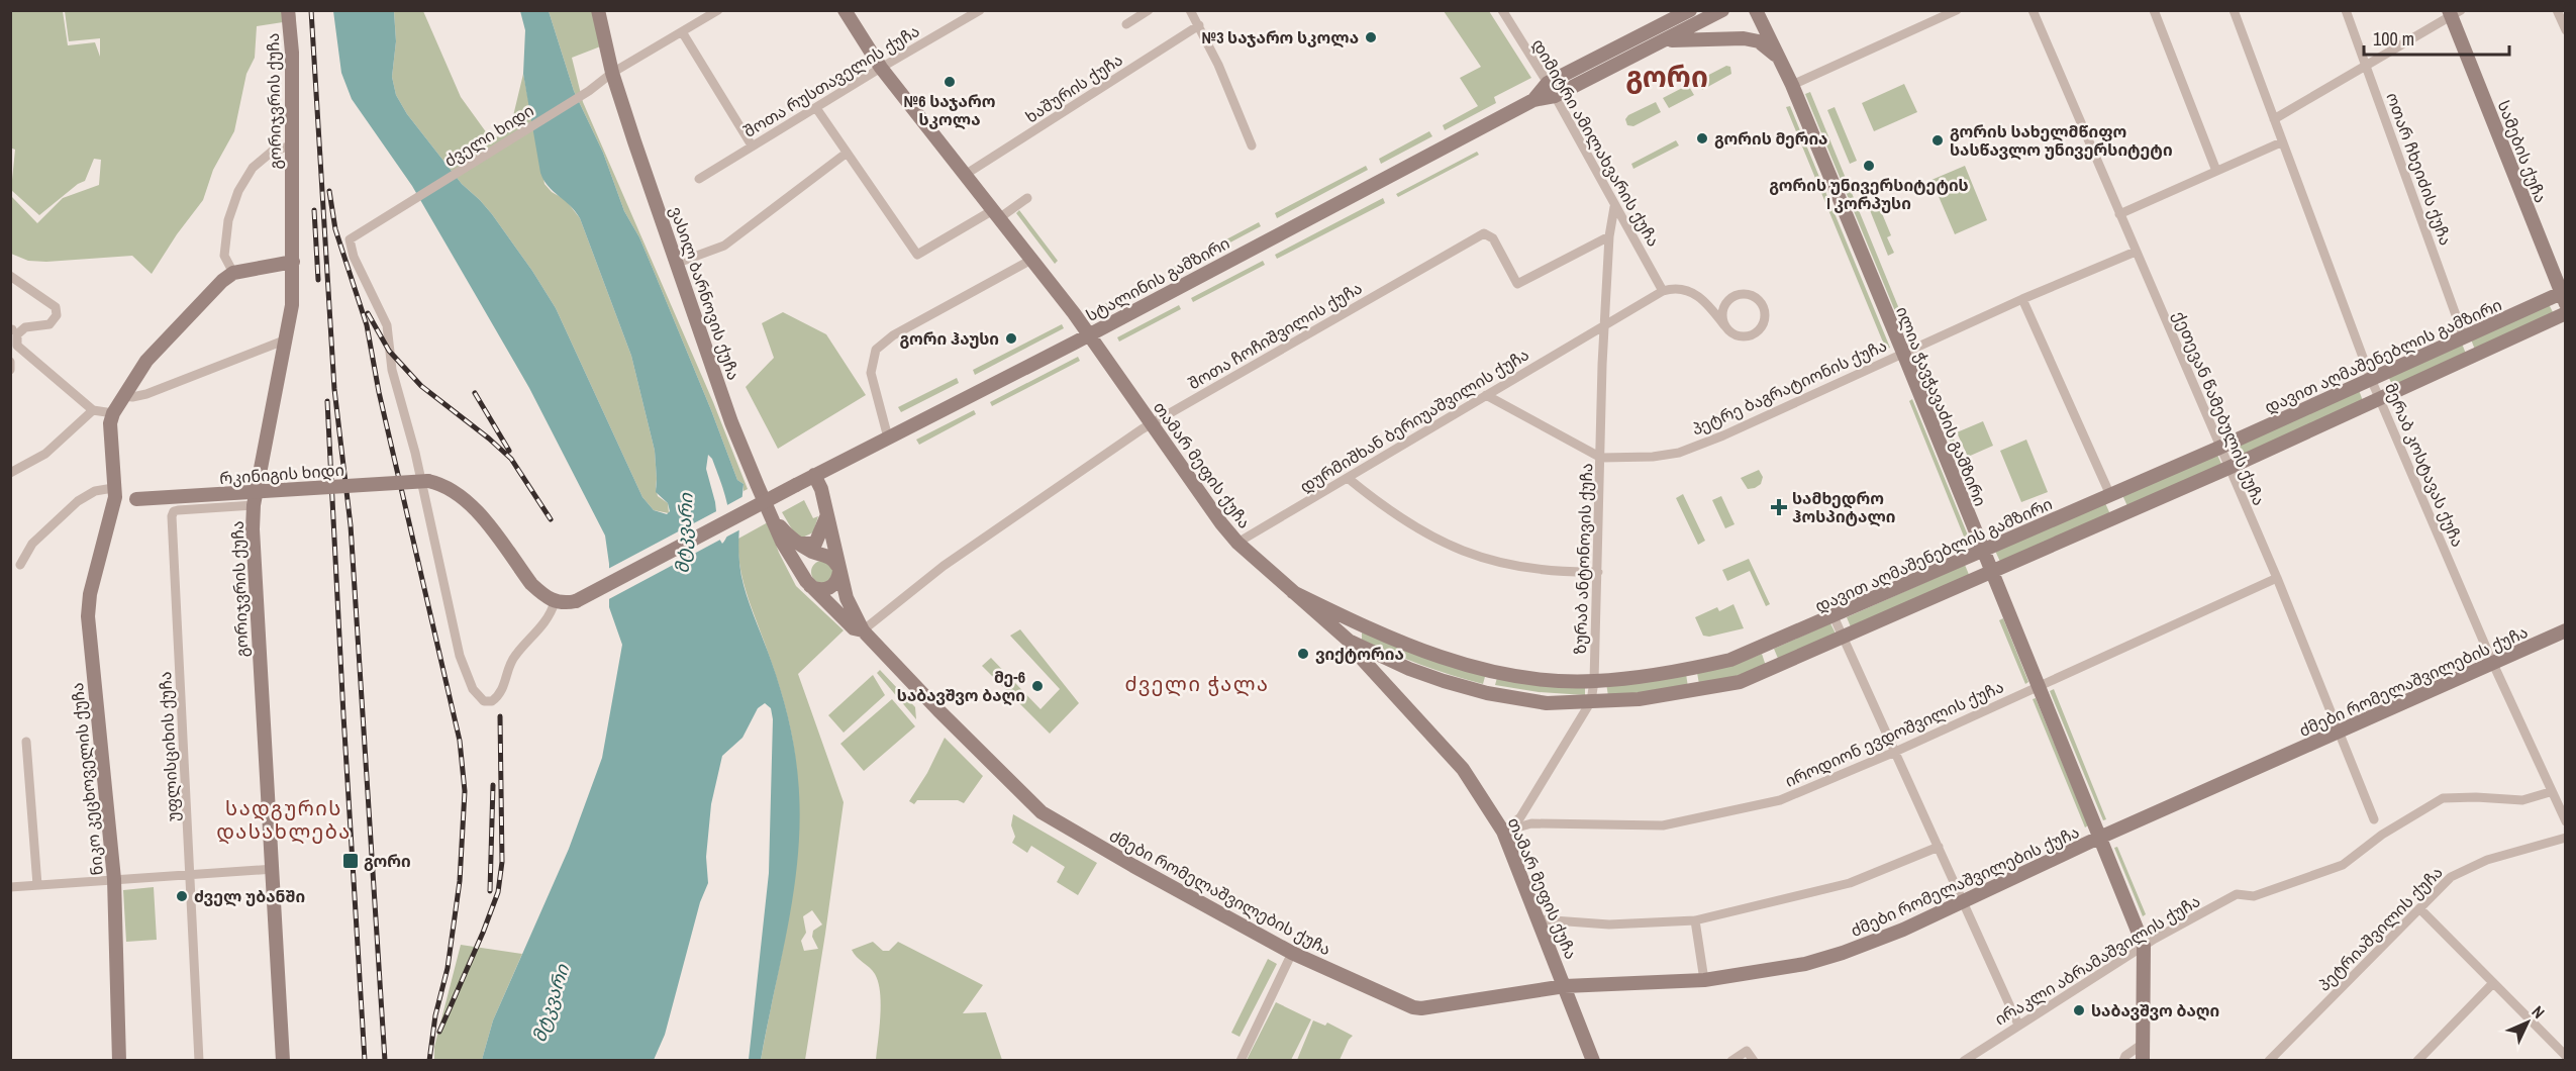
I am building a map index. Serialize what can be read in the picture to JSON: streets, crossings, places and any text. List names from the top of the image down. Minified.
{"streets":{"street":["შოთა რუსთაველის ქუჩა","ხაშურის ქუჩა","გორიჯვრის ქუჩა","ძველი ხიდი","დიმიტრი ამილახვარის ქუჩა","სამების ქუჩა","ოთარ ჩხეიძის ქუჩა","სტალინის გამზირი","ვასილ ბარნოვის ქუჩა","შოთა ჩოჩიშვილის ქუჩა","დავით აღმაშენებლის გამზირი","პეტრე ბაგრატიონის ქუჩა","ილია ჭავჭავაძის გამზირი","ქეთევან წამებულის ქუჩა","დურმიშხან ბერიუაშვილის ქუჩა","თამარ მეფის ქუჩა","მერაბ კოსტავას ქუჩა","რკინიგის ხიდი","ზურაბ ანტონოვის ქუჩა","ძმები რომელაშვილების ქუჩა","იროდიონ ევდოშვილის ქუჩა","უფლისციხის ქუჩა","ნიკო კეცხოველის ქუჩა","პეტრიაშვილის ქუჩა","ირაკლი აბრამაშვილის ქუჩა"]},"crossings":[["შოთა რუსთაველის ქუჩა","თამარ მეფის ქუჩა"],["ხაშურის ქუჩა","თამარ მეფის ქუჩა"],["გორიჯვრის ქუჩა","უფლისციხის ქუჩა"],["გორიჯვრის ქუჩა","ნიკო კეცხოველის ქუჩა"],["ძველი ხიდი","სტალინის გამზირი"],["ძველი ხიდი","ვასილ ბარნოვის ქუჩა"],["ძველი ხიდი","რკინიგის ხიდი"],["დიმიტრი ამილახვარის ქუჩა","სტალინის გამზირი"],["დიმიტრი ამილახვარის ქუჩა","ზურაბ ანტონოვის ქუჩა"],["სამების ქუჩა","დავით აღმაშენებლის გამზირი"],["ოთარ ჩხეიძის ქუჩა","დავით აღმაშენებლის გამზირი"],["სტალინის გამზირი","თამარ მეფის ქუჩა"],["სტალინის გამზირი","რკინიგის ხიდი"],["სტალინის გამზირი","ძმები რომელაშვილების ქუჩა"],["ვასილ ბარნოვის ქუჩა","შოთა ჩოჩიშვილის ქუჩა"],["ვასილ ბარნოვის ქუჩა","ძმები რომელაშვილების ქუჩა"],["შოთა ჩოჩიშვილის ქუჩა","თამარ მეფის ქუჩა"],["შოთა ჩოჩიშვილის ქუჩა","ზურაბ ანტონოვის ქუჩა"],["შოთა ჩოჩიშვილის ქუჩა","ძმები რომელაშვილების ქუჩა"],["დავით აღმაშენებლის გამზირი","ილია ჭავჭავაძის გამზირი"],["დავით აღმაშენებლის გამზირი","ქეთევან წამებულის ქუჩა"],["დავით აღმაშენებლის გამზირი","თამარ მეფის ქუჩა"],["დავით აღმაშენებლის გამზირი","მერაბ კოსტავას ქუჩა"],["დავით აღმაშენებლის გამზირი","ზურაბ ანტონოვის ქუჩა"],["პეტრე ბაგრატიონის ქუჩა","ილია ჭავჭავაძის გამზირი"],["პეტრე ბაგრატიონის ქუჩა","ქეთევან წამებულის ქუჩა"],["პეტრე ბაგრატიონის ქუჩა","დურმიშხან ბერიუაშვილის ქუჩა"],["პეტრე ბაგრატიონის ქუჩა","ზურაბ ანტონოვის ქუჩა"],["ილია ჭავჭავაძის გამზირი","ძმები რომელაშვილების ქუჩა"],["ილია ჭავჭავაძის გამზირი","იროდიონ ევდოშვილის ქუჩა"],["ილია ჭავჭავაძის გამზირი","ირაკლი აბრამაშვილის ქუჩა"],["ქეთევან წამებულის ქუჩა","ძმები რომელაშვილების ქუჩა"],["ქეთევან წამებულის ქუჩა","იროდიონ ევდოშვილის ქუჩა"],["დურმიშხან ბერიუაშვილის ქუჩა","თამარ მეფის ქუჩა"],["დურმიშხან ბერიუაშვილის ქუჩა","ზურაბ ანტონოვის ქუჩა"],["თამარ მეფის ქუჩა","ზურაბ ანტონოვის ქუჩა"],["თამარ მეფის ქუჩა","ძმები რომელაშვილების ქუჩა"],["თამარ მეფის ქუჩა","იროდიონ ევდოშვილის ქუჩა"],["მერაბ კოსტავას ქუჩა","ძმები რომელაშვილების ქუჩა"],["მერაბ კოსტავას ქუჩა","ირაკლი აბრამაშვილის ქუჩა"],["რკინიგის ხიდი","ნიკო კეცხოველის ქუჩა"],["ზურაბ ანტონოვის ქუჩა","იროდიონ ევდოშვილის ქუჩა"]],"districts":["გორი","ძველი ჭალა","სადგურის დასახლება"],"water":["მტკვარი"],"places":{"other":["№3 საჯარო სკოლა","№6 საჯარო სკოლა","გორის მერია","გორის სახელმწიფო სასწავლო უნივერსიტეტი","გორის უნივერსიტეტის I კორპუსი","გორი ჰაუსი","ვიქტორია","მე-6 საბავშვო ბაღი","ძველ უბანში","საბავშვო ბაღი"],"health":["სამხედრო ჰოსპიტალი"],"transit":["გორი"]},"scale_bar":"100 m","north":"top right"}
